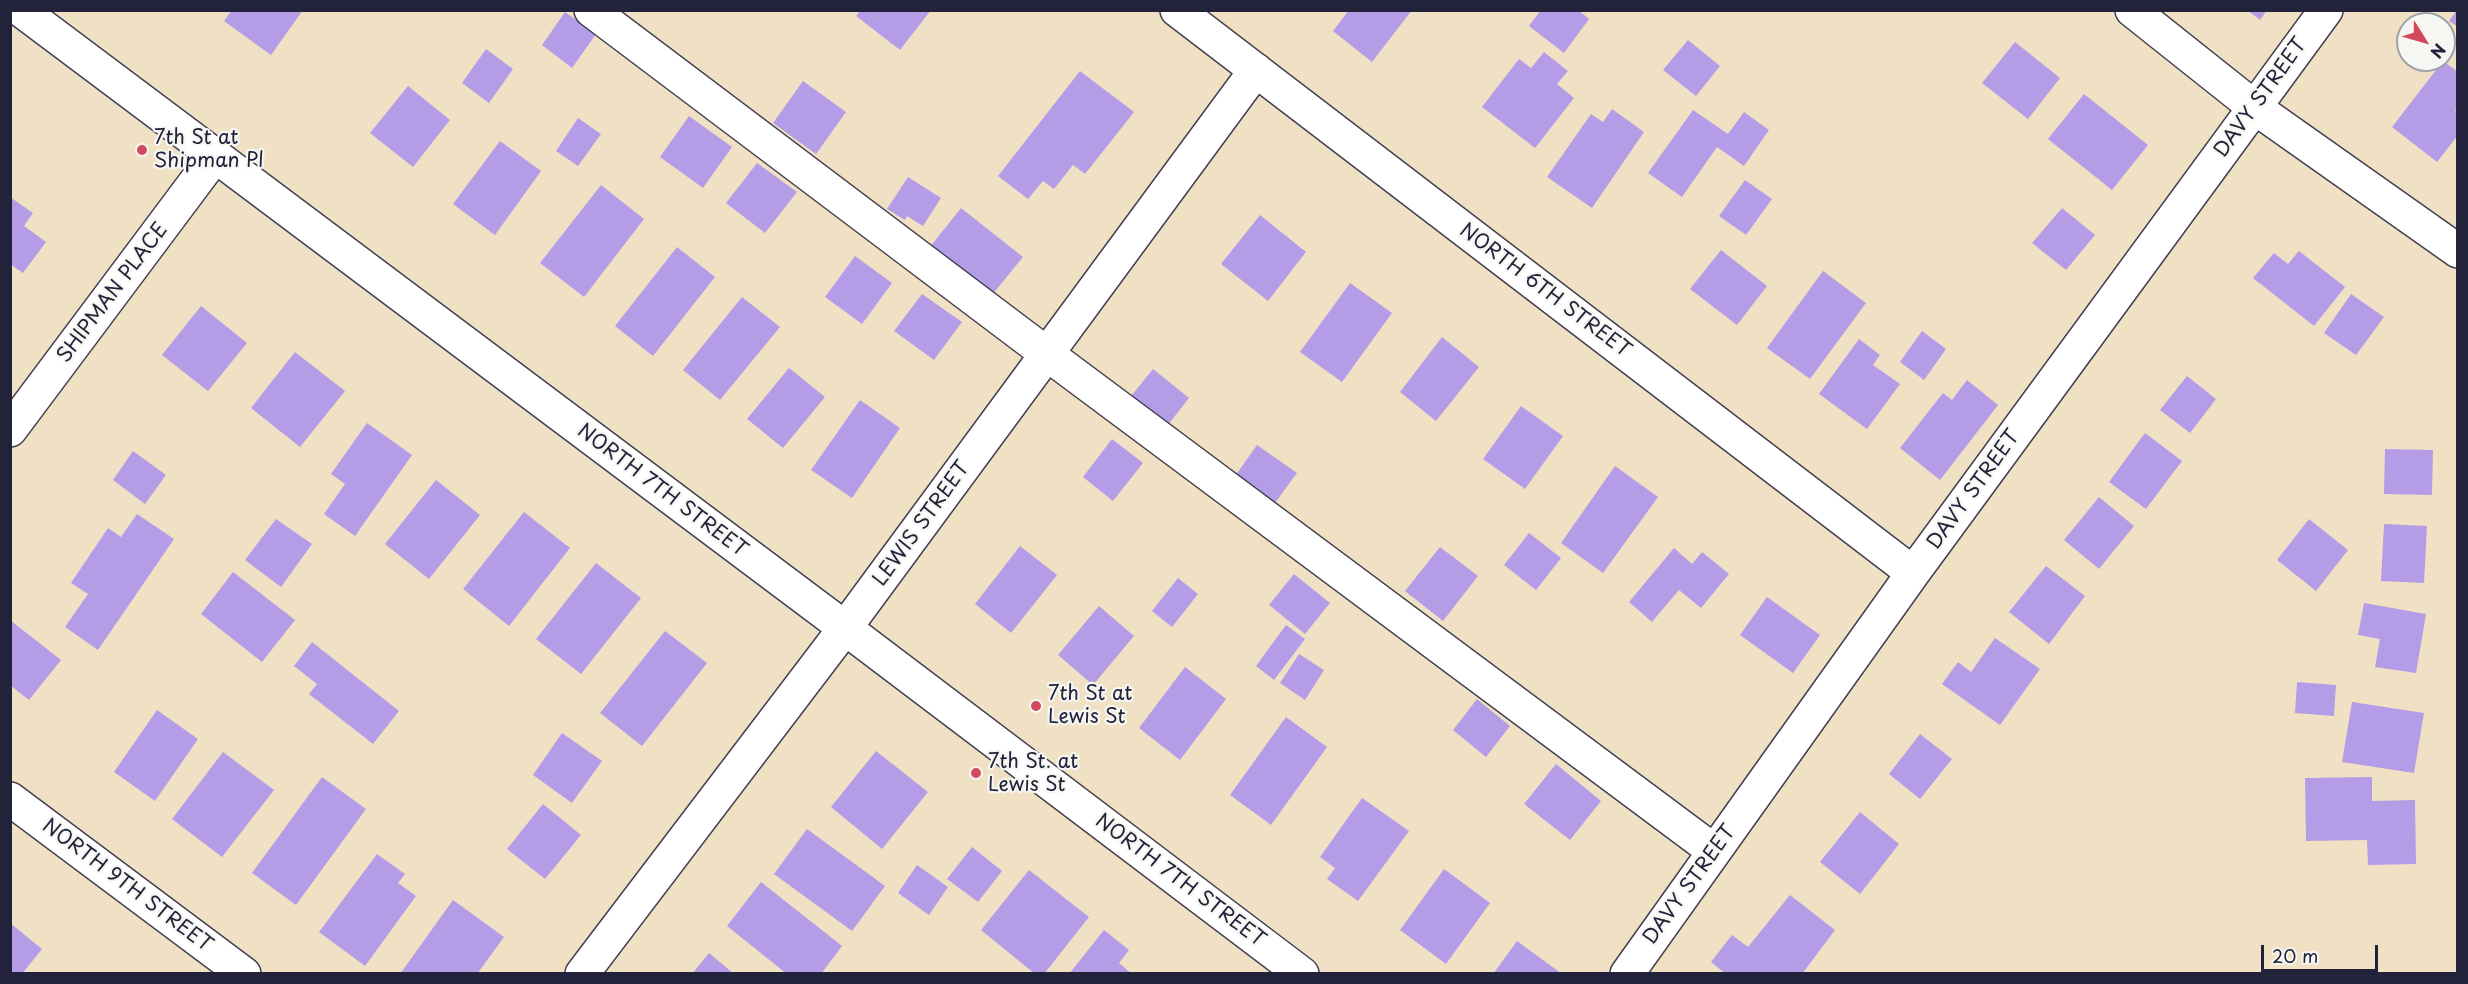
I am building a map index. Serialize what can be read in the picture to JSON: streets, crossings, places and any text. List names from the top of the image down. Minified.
{"streets":{"street":["DAVY STREET","NORTH 6TH STREET","SHIPMAN PLACE","NORTH 7TH STREET","LEWIS STREET","NORTH 9TH STREET"]},"crossings":[["DAVY STREET","NORTH 6TH STREET"],["NORTH 6TH STREET","LEWIS STREET"],["SHIPMAN PLACE","NORTH 7TH STREET"],["NORTH 7TH STREET","LEWIS STREET"]],"places":["7th St at Shipman Pl","7th St at Lewis St","7th St. at Lewis St"],"scale_bar":"20 m","north":"bottom right"}
